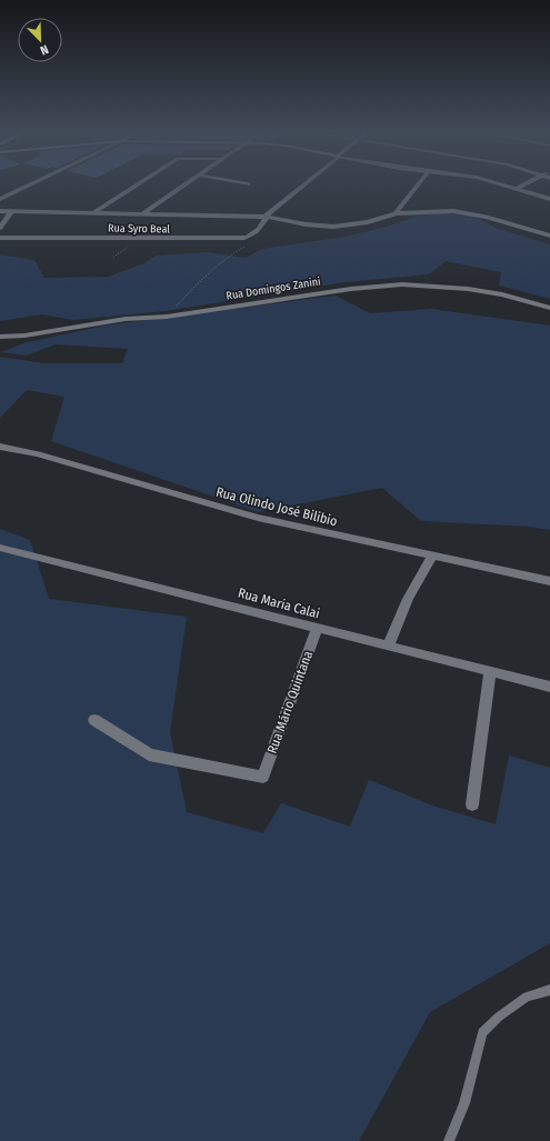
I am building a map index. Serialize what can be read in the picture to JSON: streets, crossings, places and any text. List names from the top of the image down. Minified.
{"streets":{"street":["Rua Syro Beal","Rua Domingos Zanini","Rua Olindo José Bilibio","Rua Maria Calai","Rua Mário Quintana"]},"crossings":[["Rua Maria Calai","Rua Mário Quintana"]],"north":"bottom right"}
